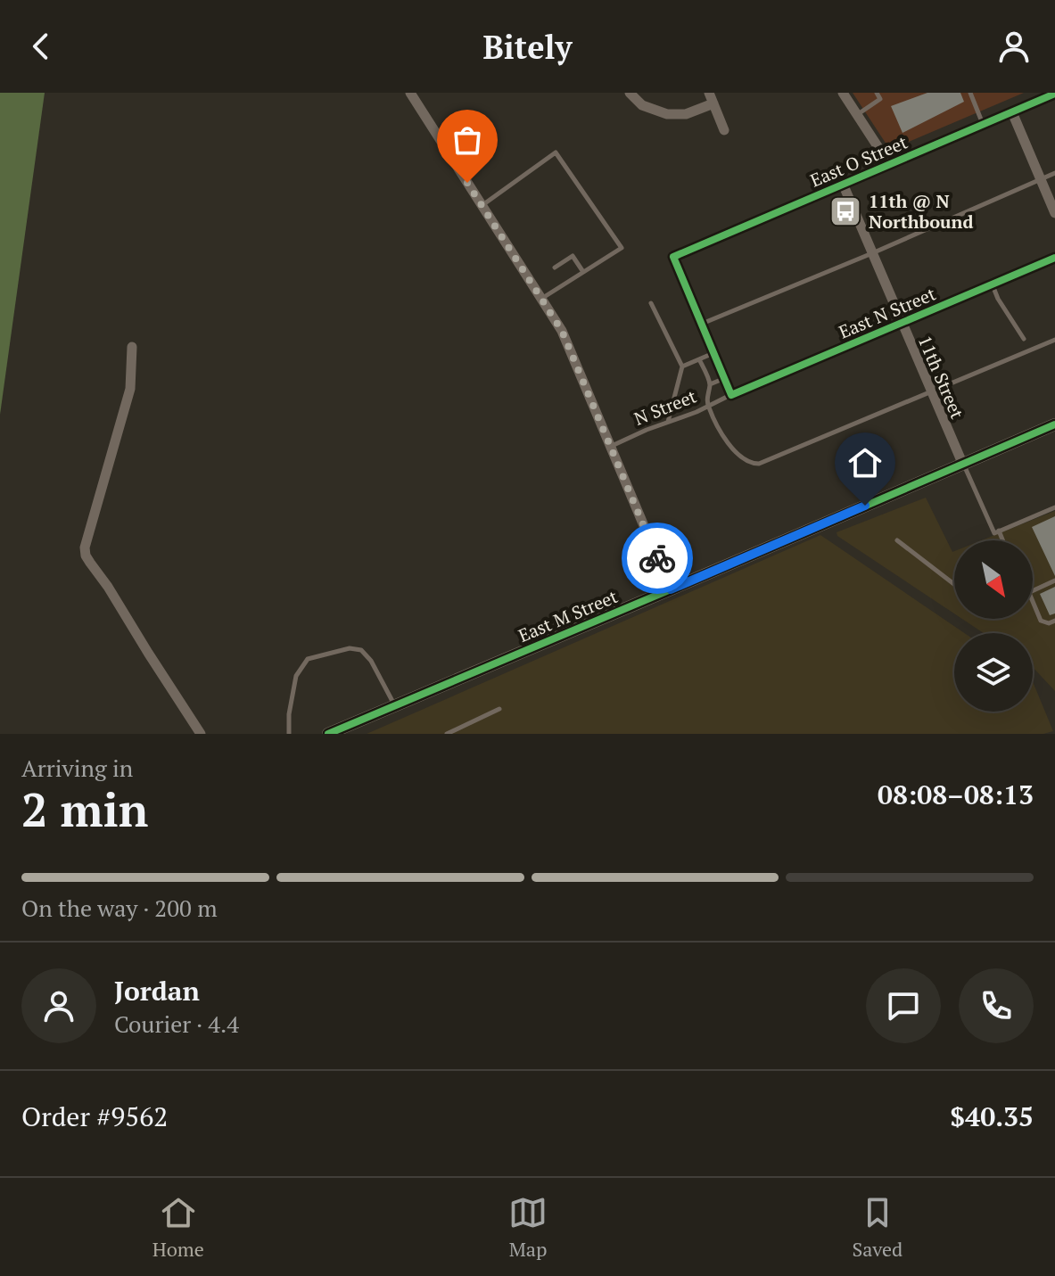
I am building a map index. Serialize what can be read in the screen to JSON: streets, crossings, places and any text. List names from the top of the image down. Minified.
{"streets":{"street":["East O Street","East N Street","11th Street","East M Street"],"lane":["N Street"]},"crossings":[["East O Street","11th Street"],["East N Street","11th Street"],["East N Street","N Street"],["11th Street","East M Street"]],"places":{"bus stop":["11th @ N Northbound"]},"north":"bottom right","page":{"header":"Bitely","heading":["2 min","Arriving in","08:08–08:13"],"panel":["Jordan","Courier · 4.4","Order #9562","$40.35"],"bar":"On the way · 200 m","tabs":["Home","Map","Saved"]}}
